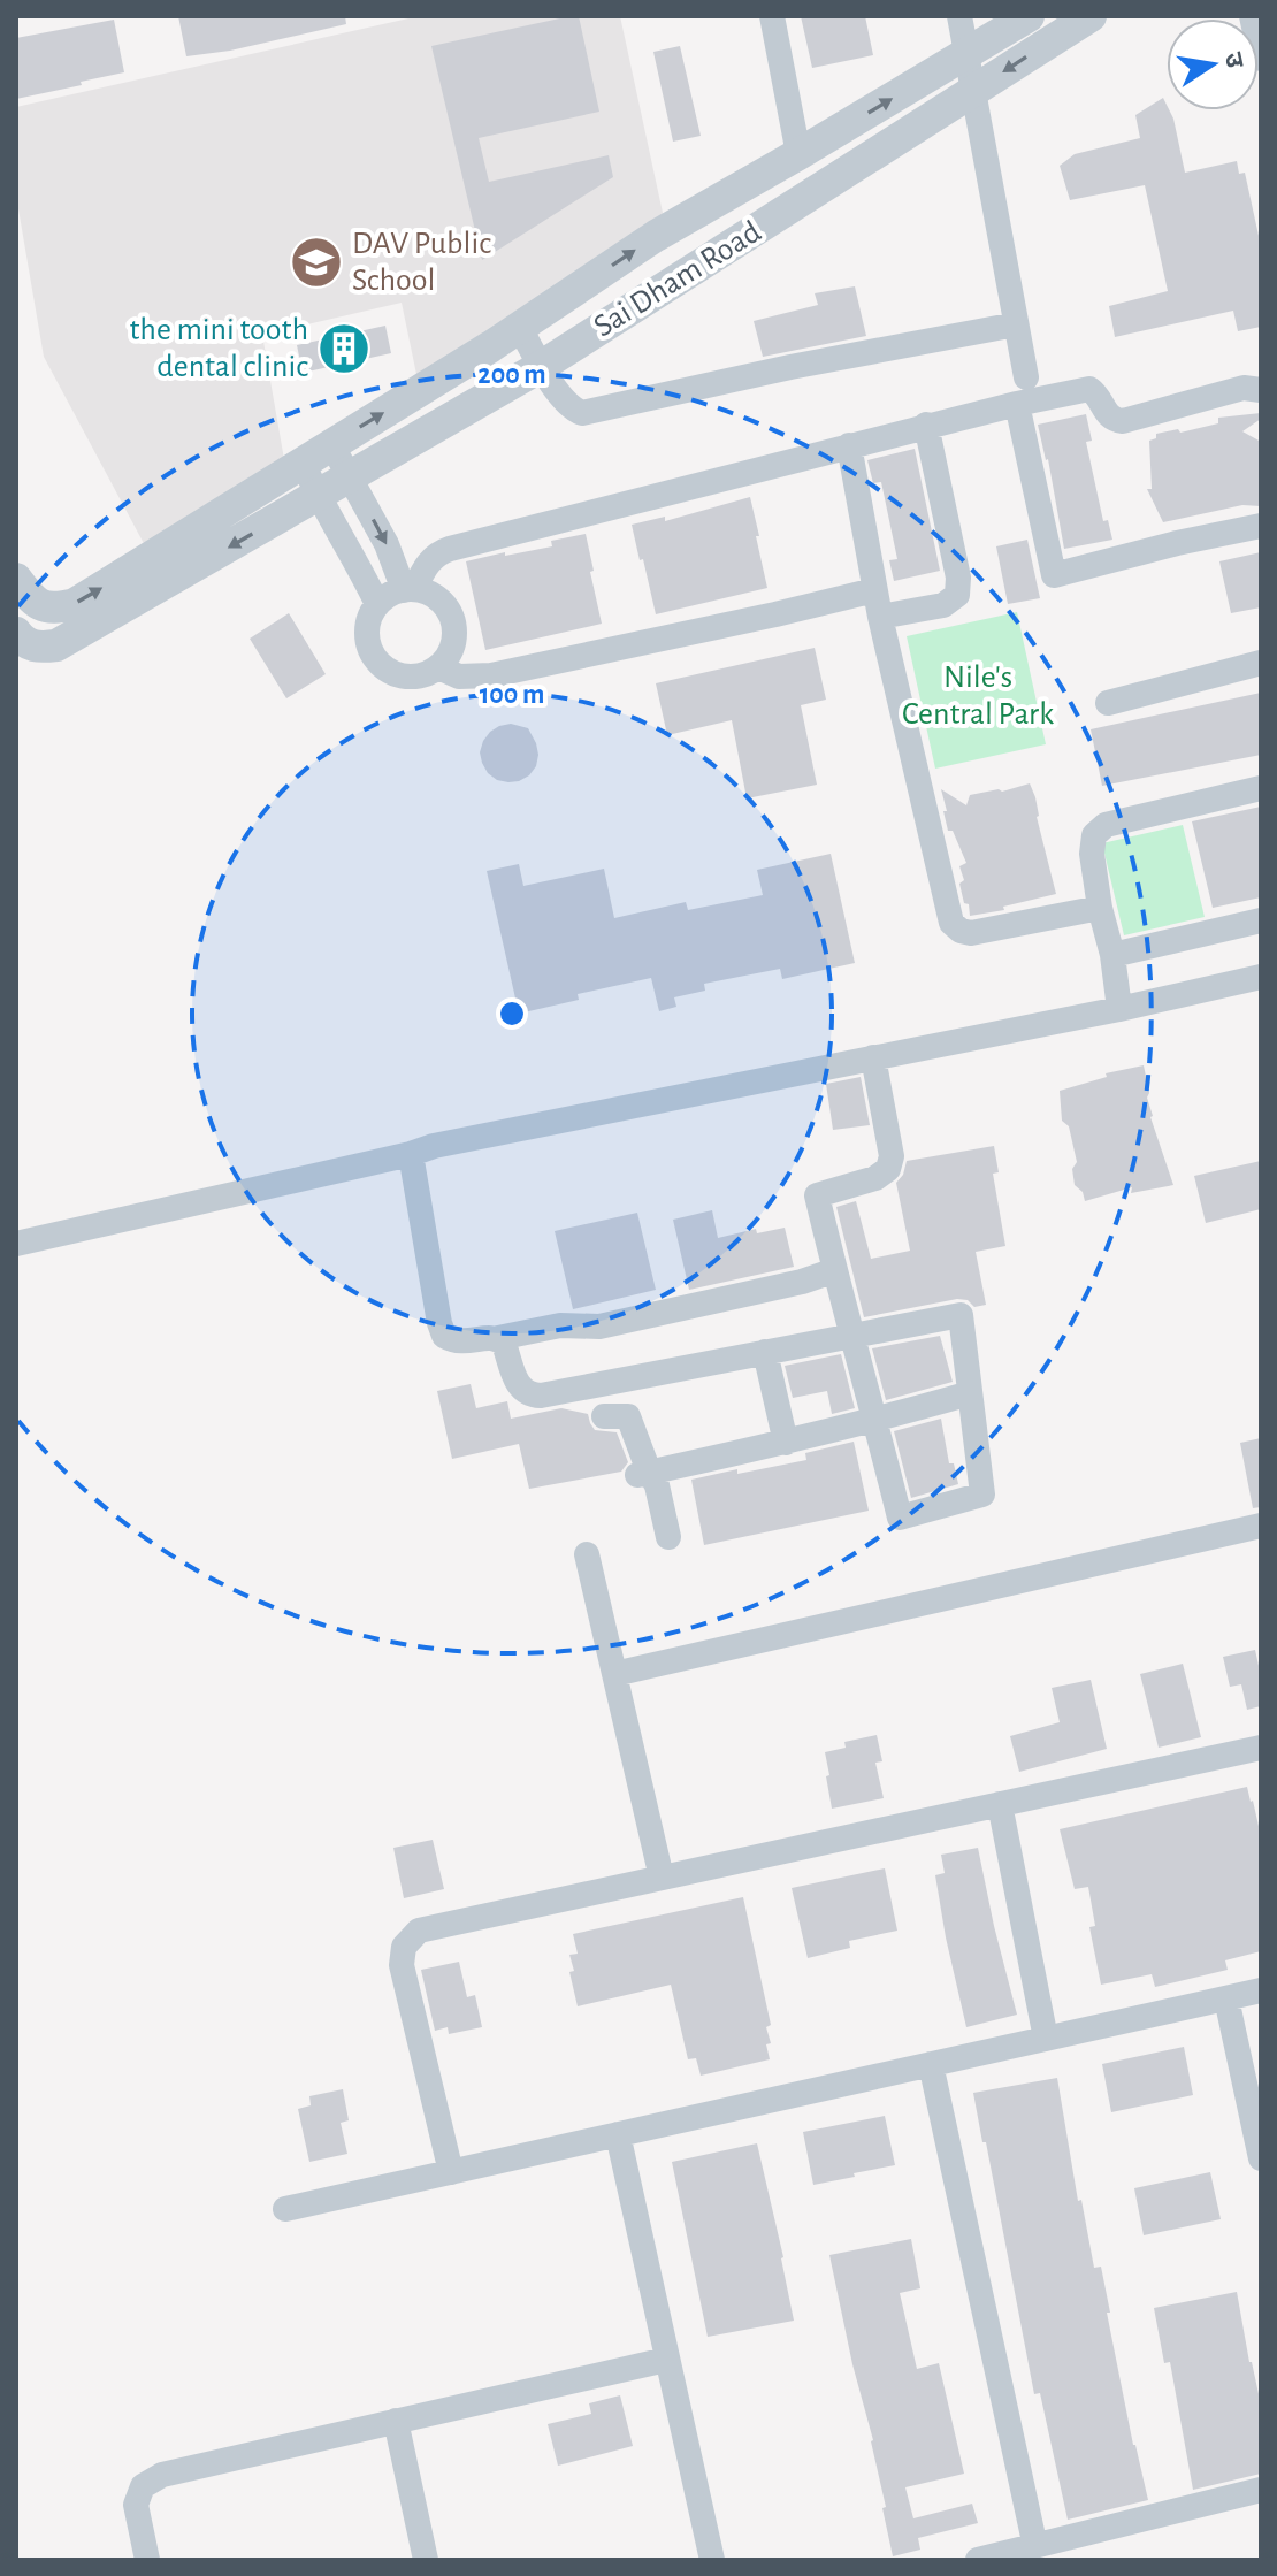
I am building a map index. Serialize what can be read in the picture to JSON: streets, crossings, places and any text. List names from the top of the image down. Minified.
{"streets":{"street":["Sai Dham Road"]},"parks":["Nile's Central Park"],"places":{"school or university":["DAV Public School"],"building":["the mini tooth dental clinic"]},"north":"right","rings":["200 m","100 m"]}
